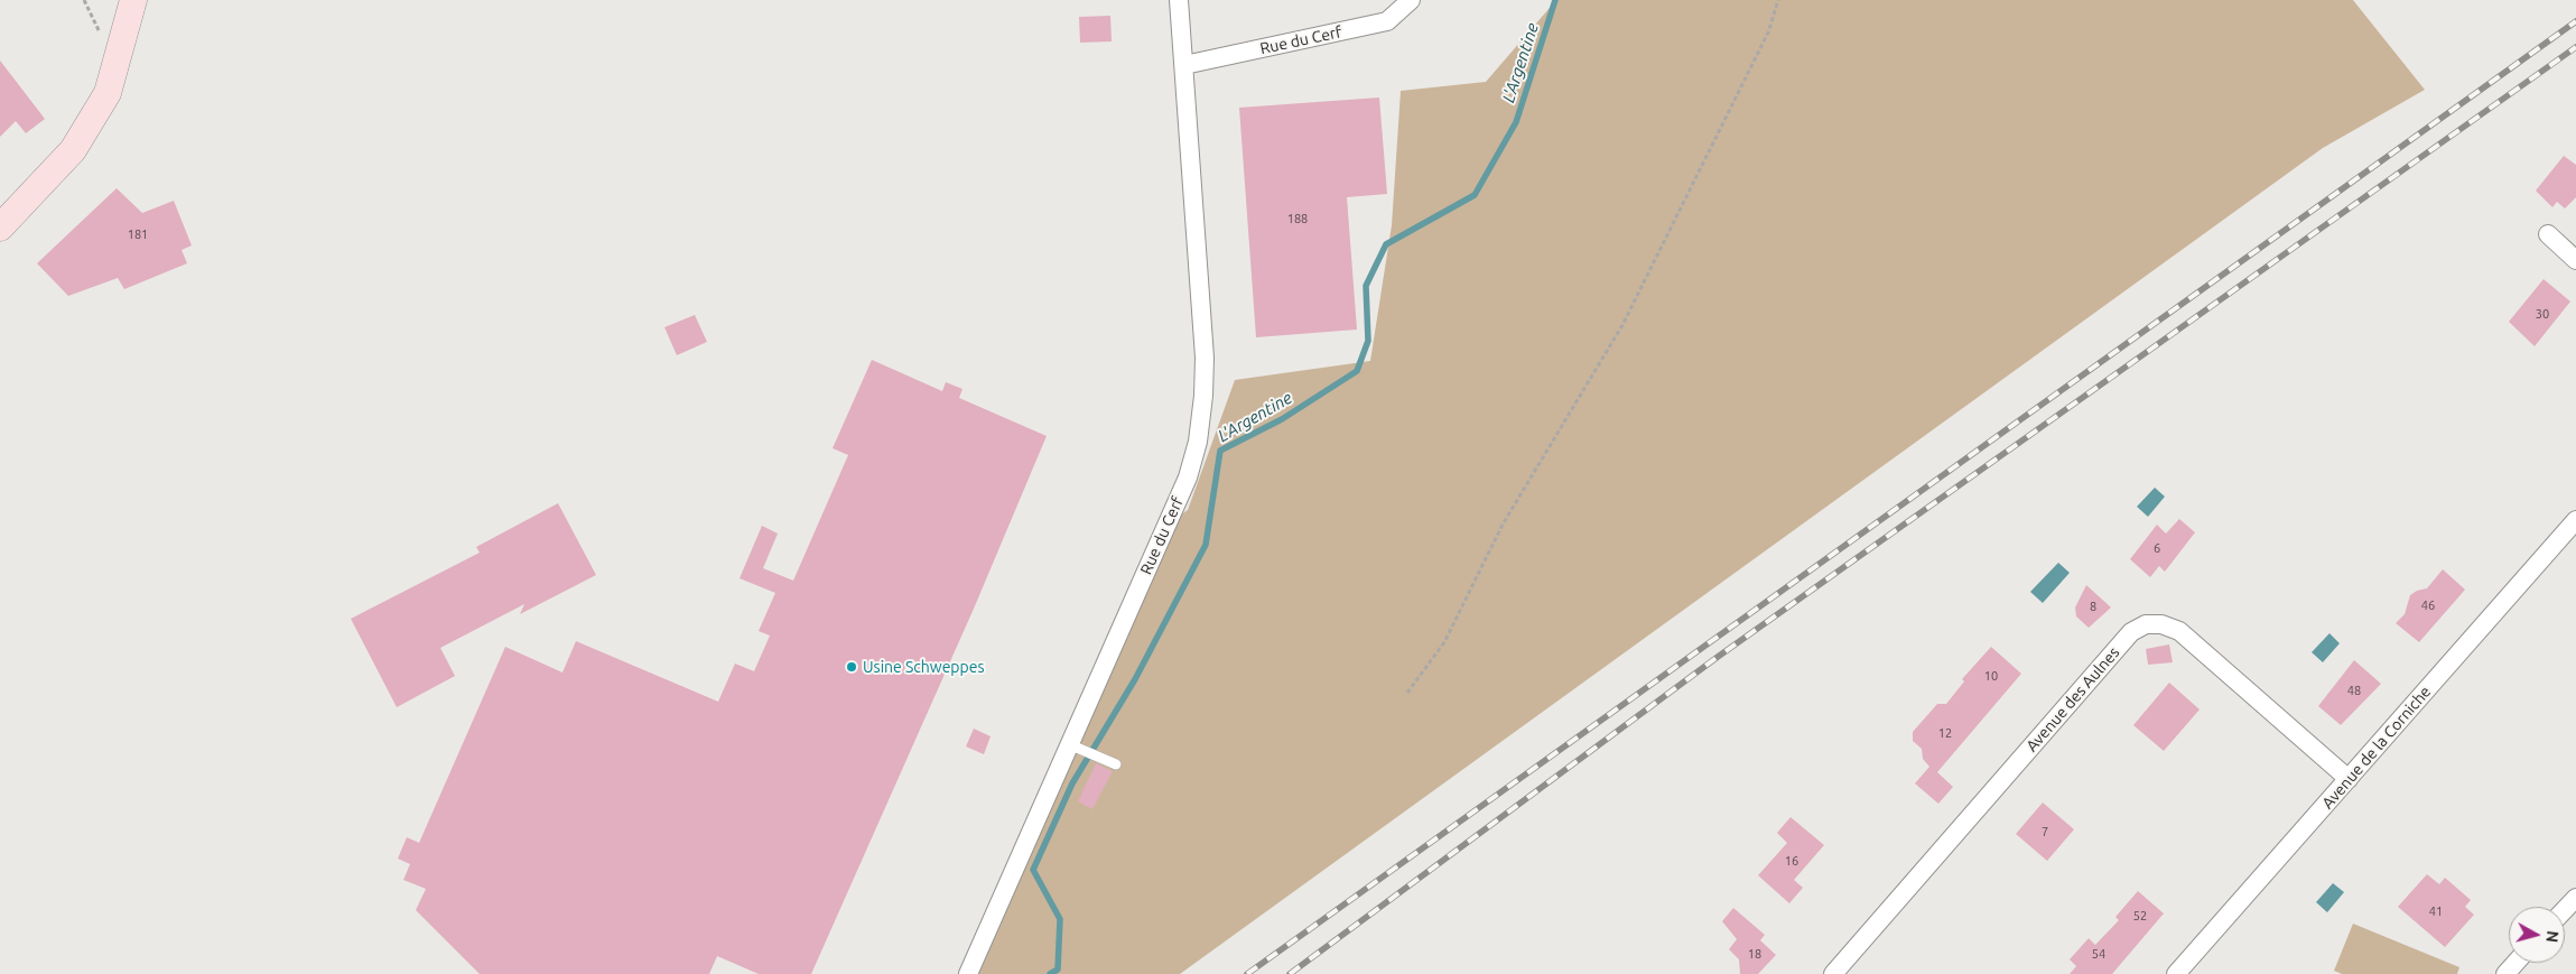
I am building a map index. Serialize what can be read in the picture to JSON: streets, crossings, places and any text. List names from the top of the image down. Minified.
{"streets":{"street":["Rue du Cerf","Avenue des Aulnes","Avenue de la Corniche"]},"crossings":[["Avenue des Aulnes","Avenue de la Corniche"]],"water":["L'Argentine"],"places":["Usine Schweppes"],"house_numbers":["188","181","30","6","46","8","10","48","12","7","16","41","52","18","54"],"north":"right"}
